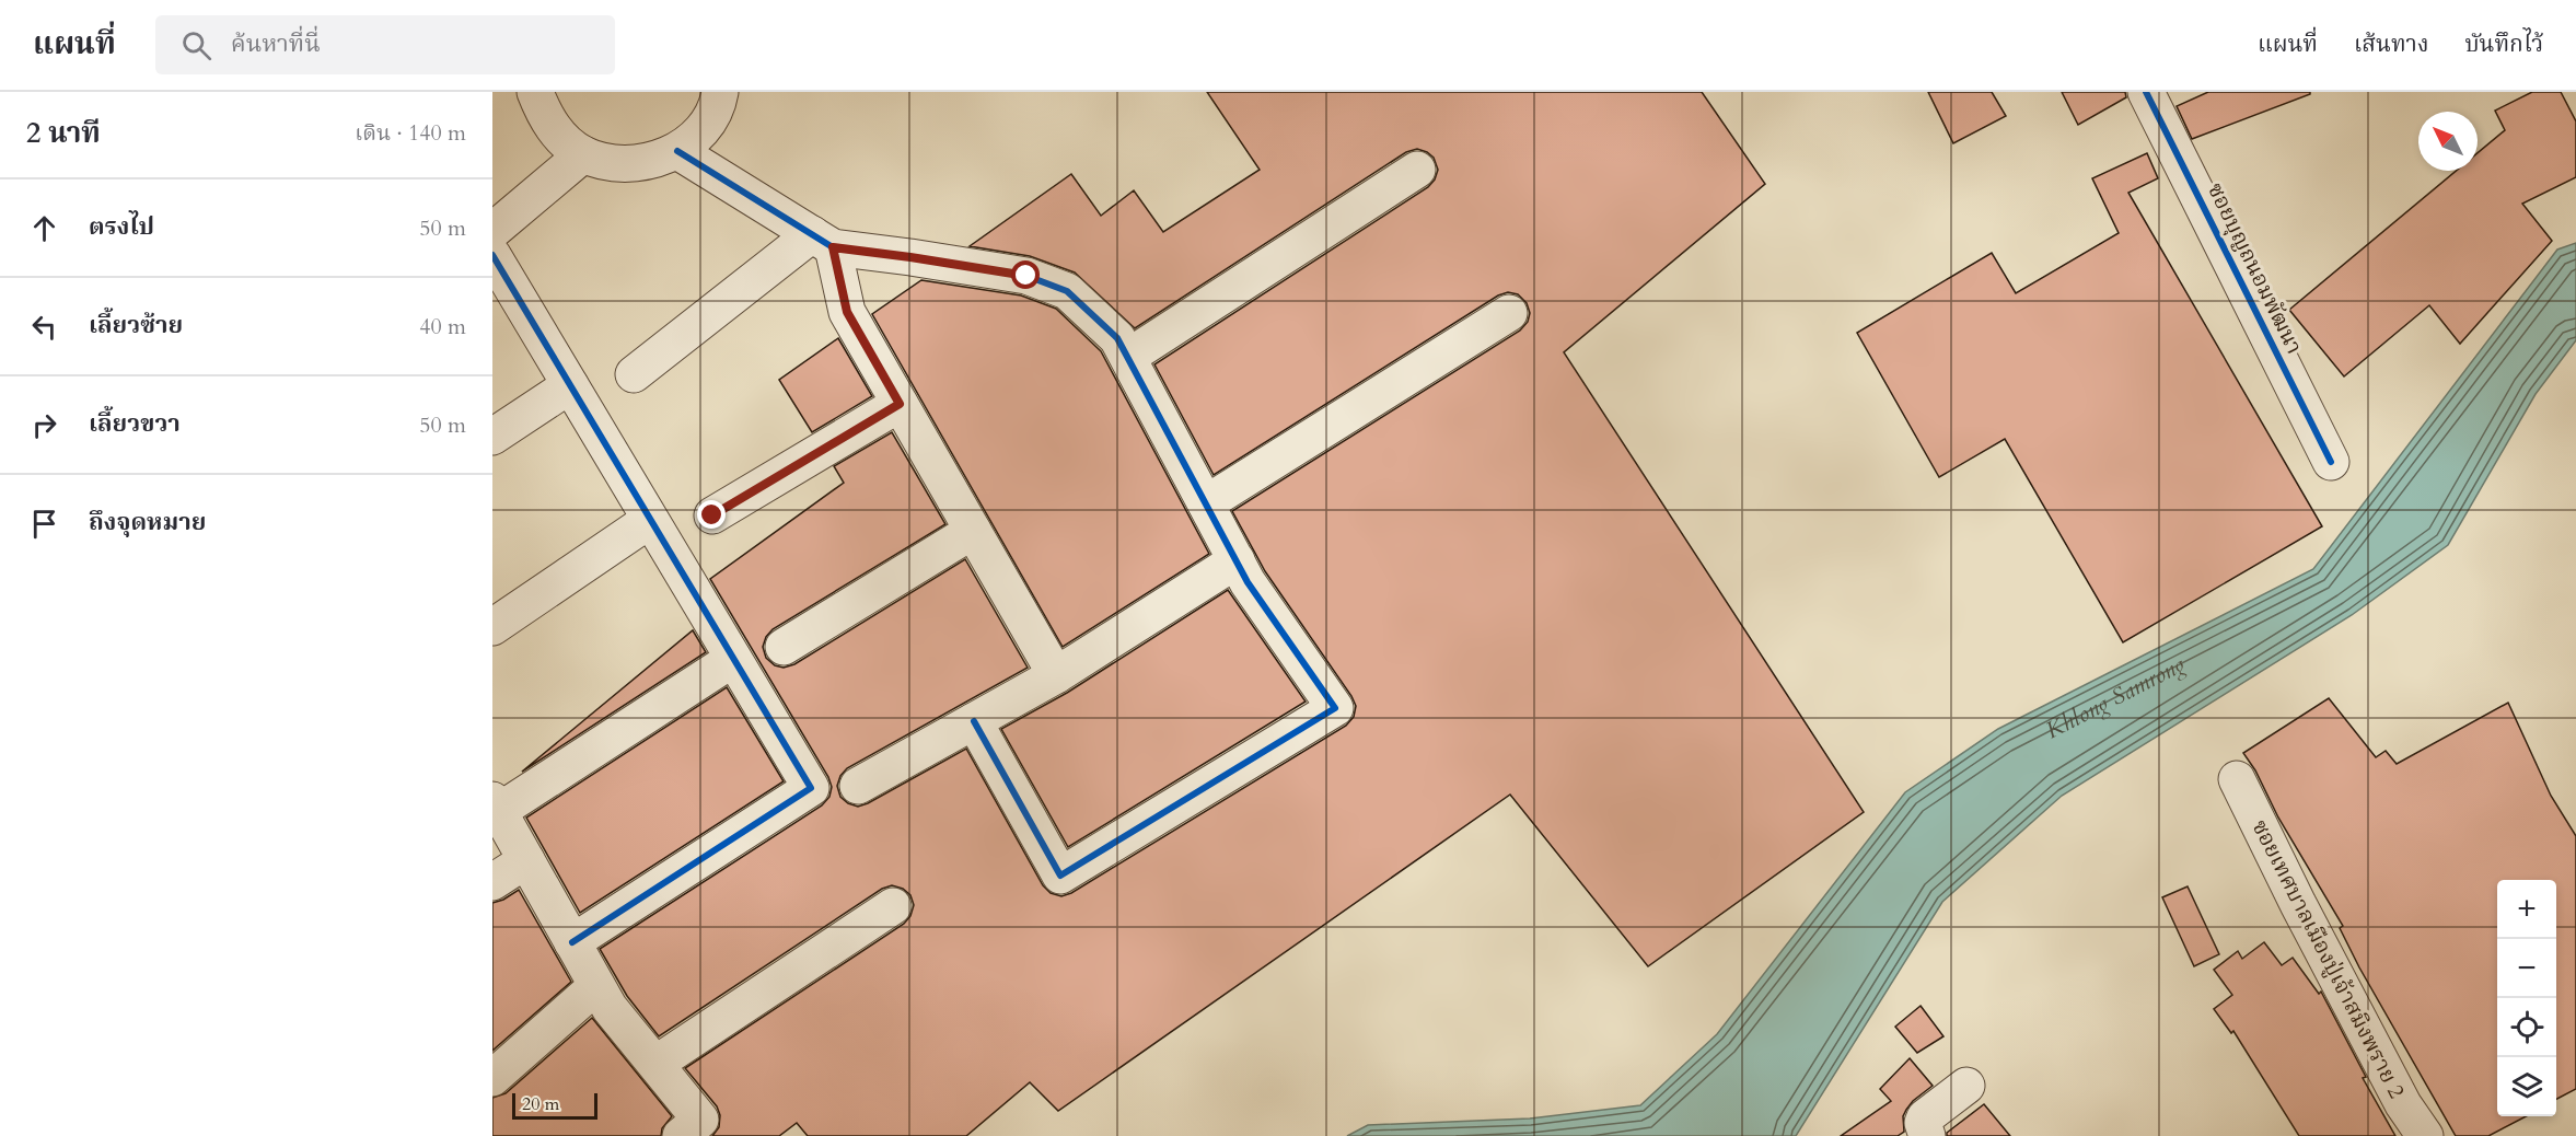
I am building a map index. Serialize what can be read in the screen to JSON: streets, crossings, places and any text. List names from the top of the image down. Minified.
{"streets":{"street":["ซอยบุญถนอมพัฒนา","ซอยเทศบาลเมืองปู่เจ้าสมิงพราย 2"]},"water":["Khlong Samrong"],"scale_bar":"20 m","north":"top left","page":{"header":"แผนที่","search":"ค้นหาที่นี่","nav":["แผนที่","เส้นทาง","บันทึกไว้"],"heading":["2 นาที","เดิน · 140 m"],"list":[["ตรงไป","50 m"],["เลี้ยวซ้าย","40 m"],["เลี้ยวขวา","50 m"],"ถึงจุดหมาย"],"map_buttons":["+","−"],"scale":"20 m"}}
